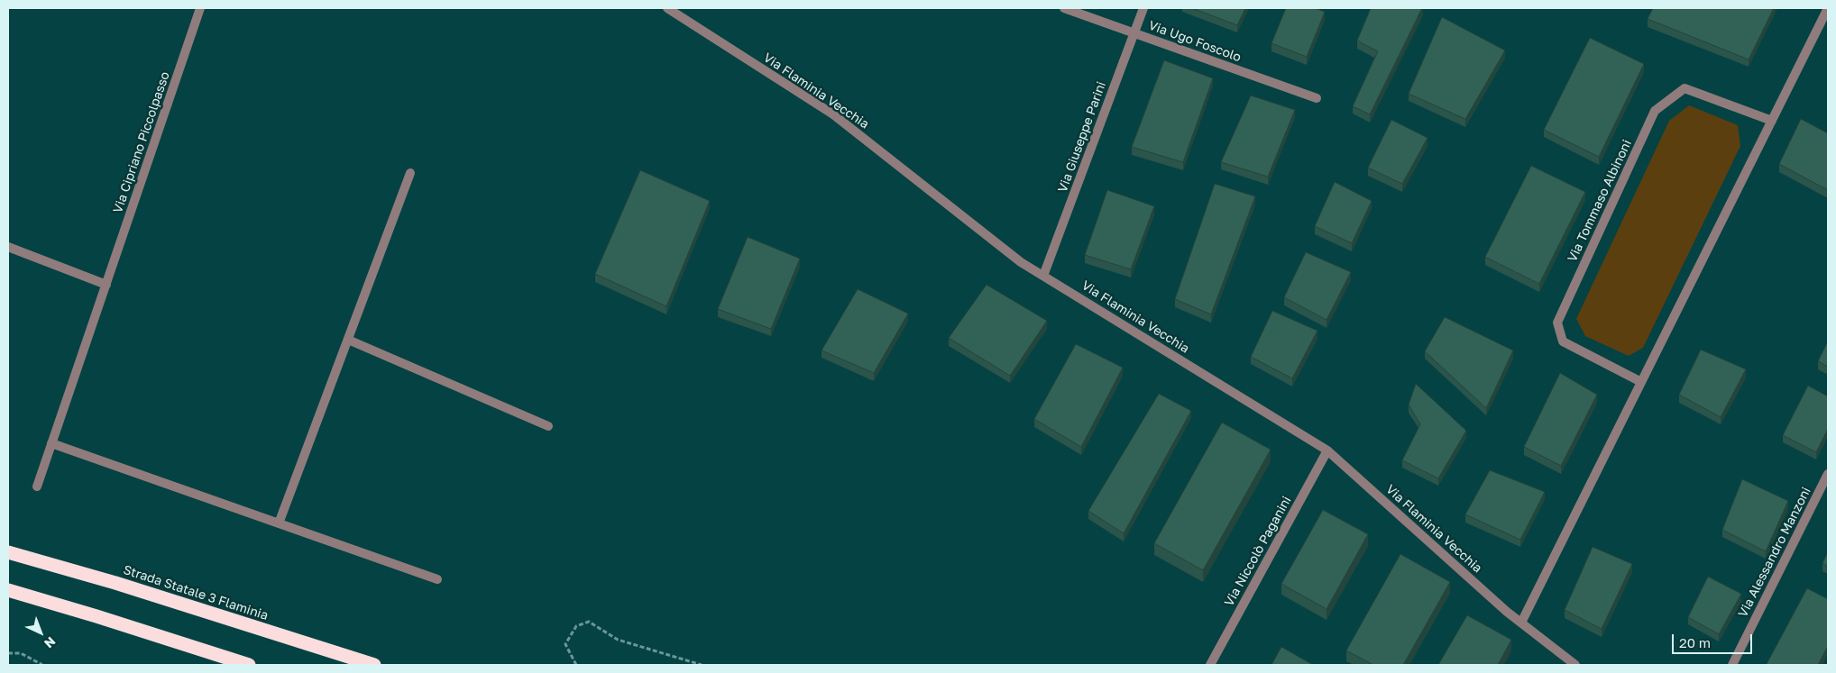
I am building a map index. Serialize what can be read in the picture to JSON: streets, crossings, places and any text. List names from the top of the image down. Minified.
{"streets":{"highway":["Strada Statale 3 Flaminia"],"street":["Via Ugo Foscolo","Via Flaminia Vecchia","Via Giuseppe Parini","Via Cipriano Piccolpasso","Via Tommaso Albinoni","Via Niccolò Paganini","Via Alessandro Manzoni"]},"crossings":[["Via Ugo Foscolo","Via Giuseppe Parini"],["Via Flaminia Vecchia","Via Giuseppe Parini"],["Via Flaminia Vecchia","Via Niccolò Paganini"]],"scale_bar":"20 m","north":"bottom right"}
